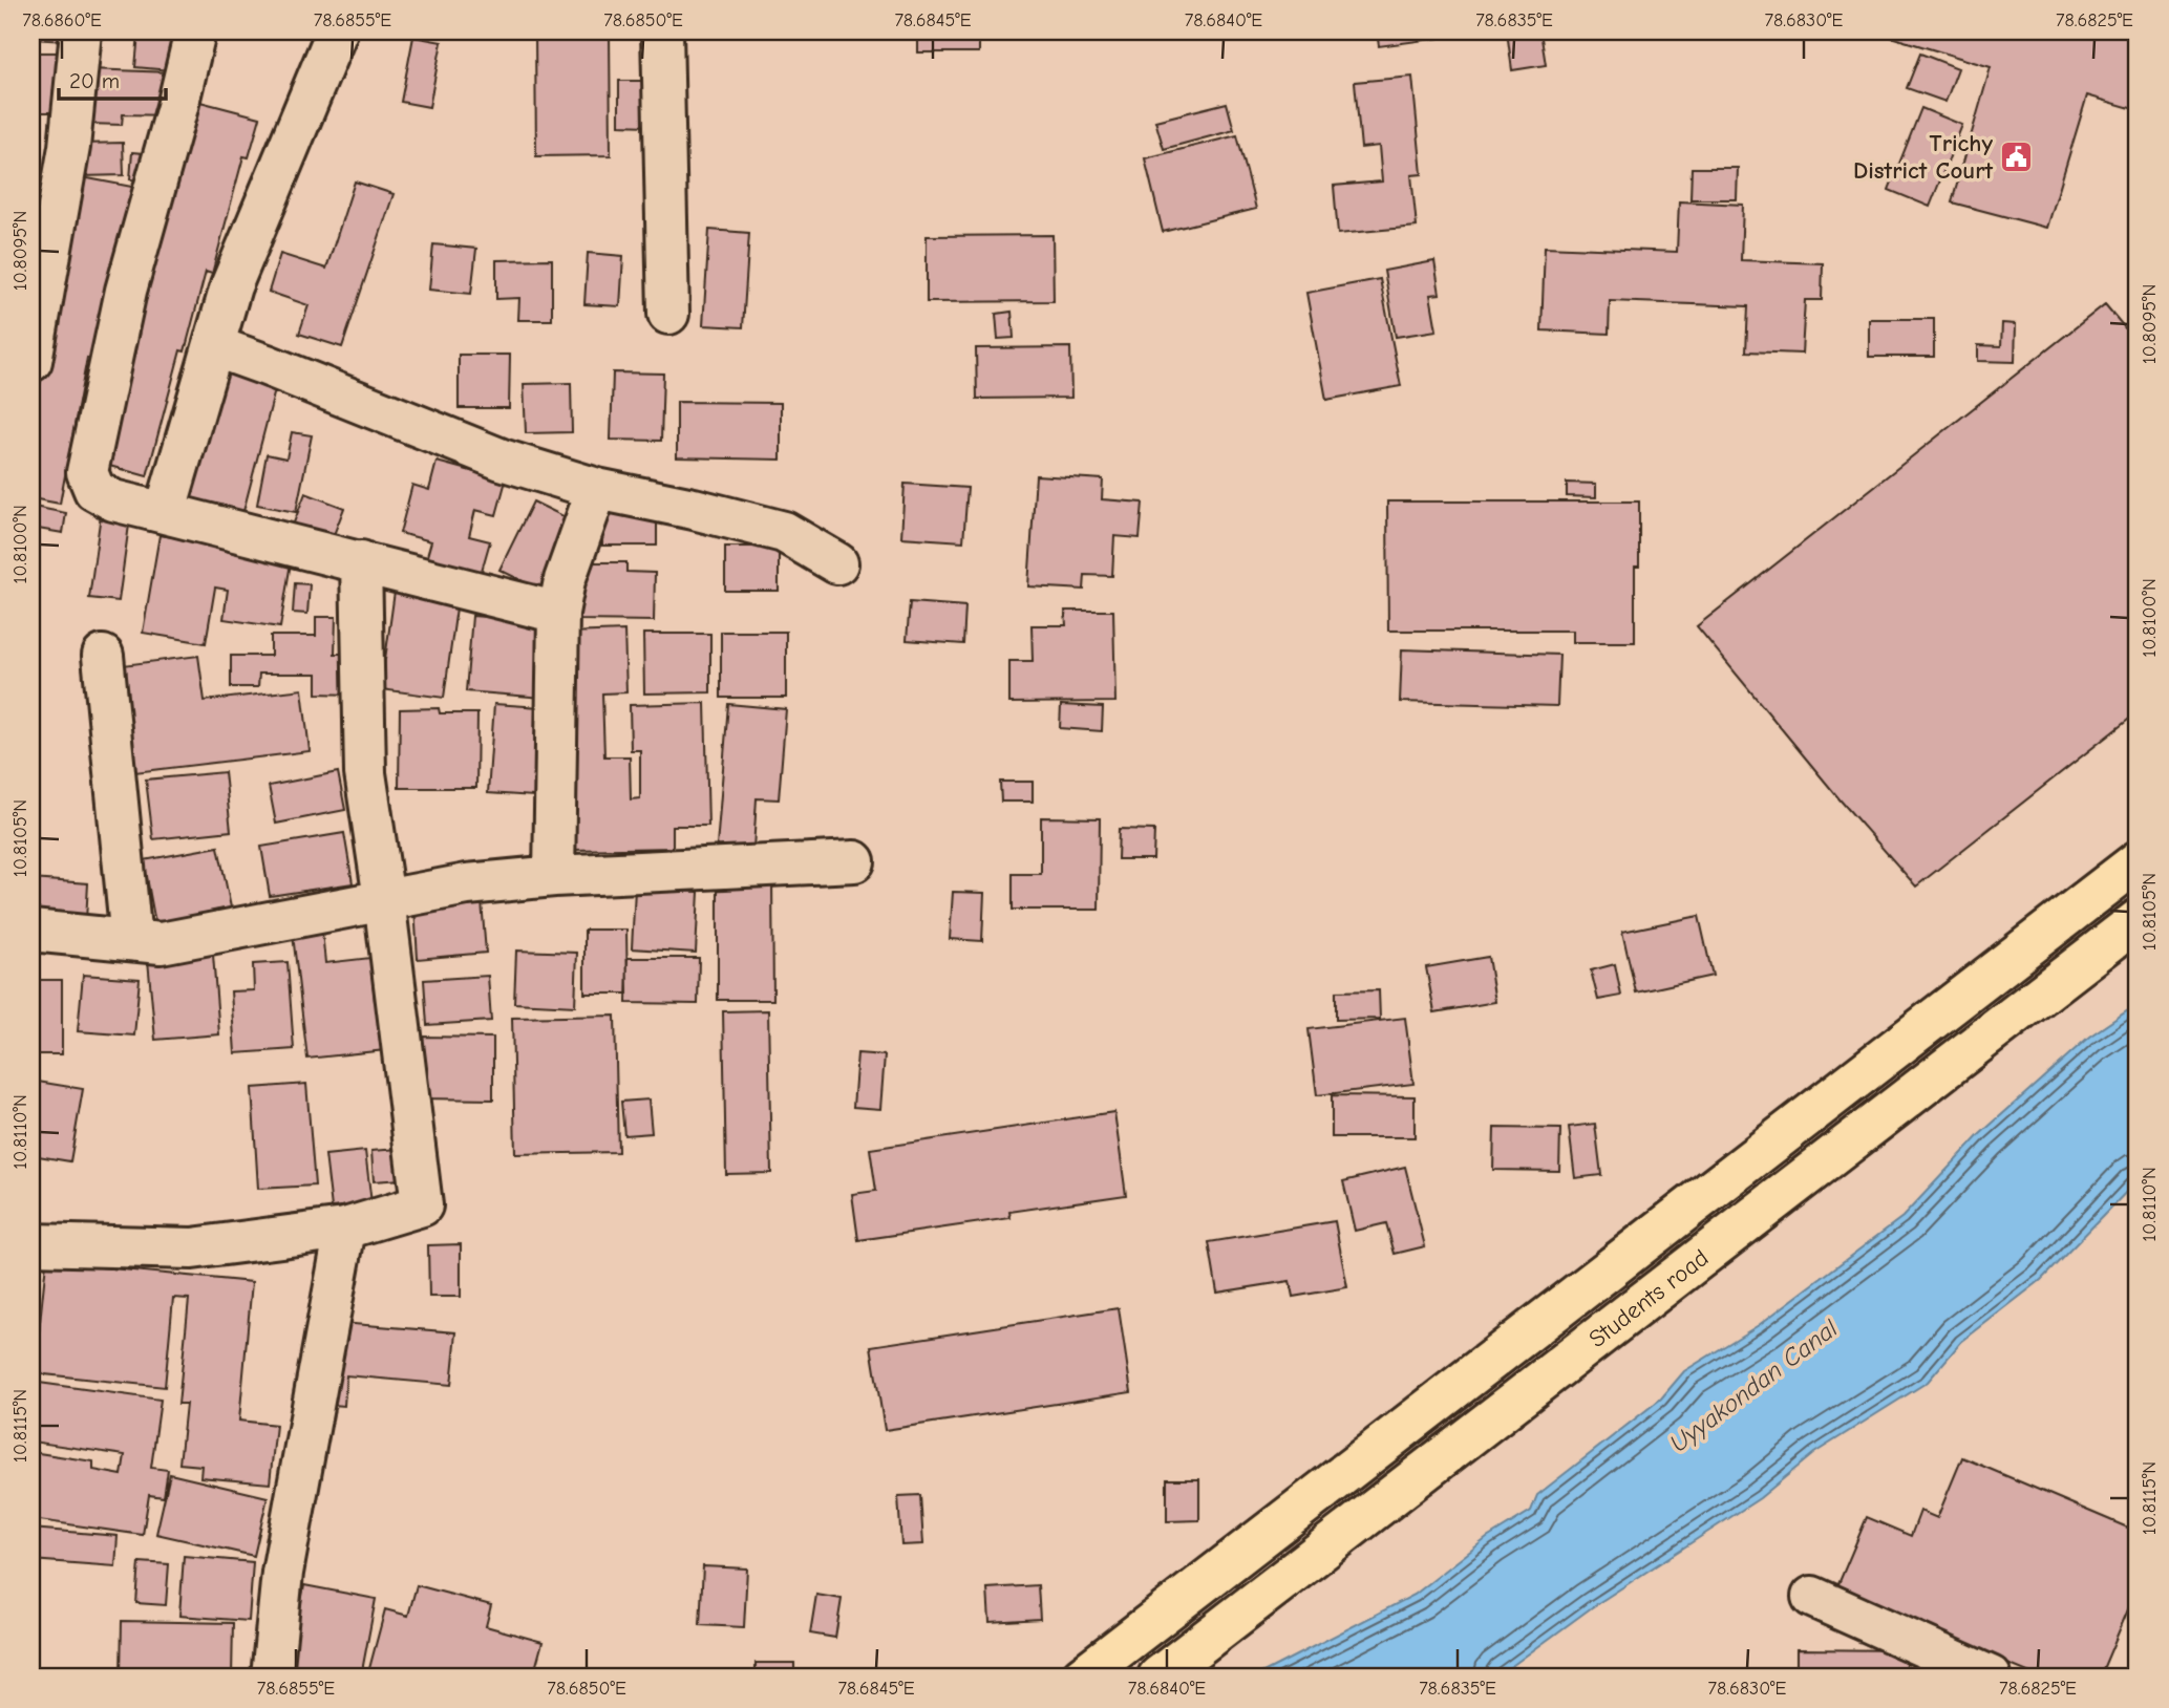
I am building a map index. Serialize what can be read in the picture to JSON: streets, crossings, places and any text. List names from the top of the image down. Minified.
{"streets":{"main road":["Students road"]},"water":["Uyyakondan Canal"],"places":{"public building":["Trichy District Court"]},"scale_bar":"20 m","coordinates":["78.6860°E","78.6855°E","78.6850°E","78.6845°E","78.6840°E","78.6835°E","78.6830°E","78.6825°E","10.8095°N","10.8100°N","10.8105°N","10.8110°N","10.8115°N"]}
